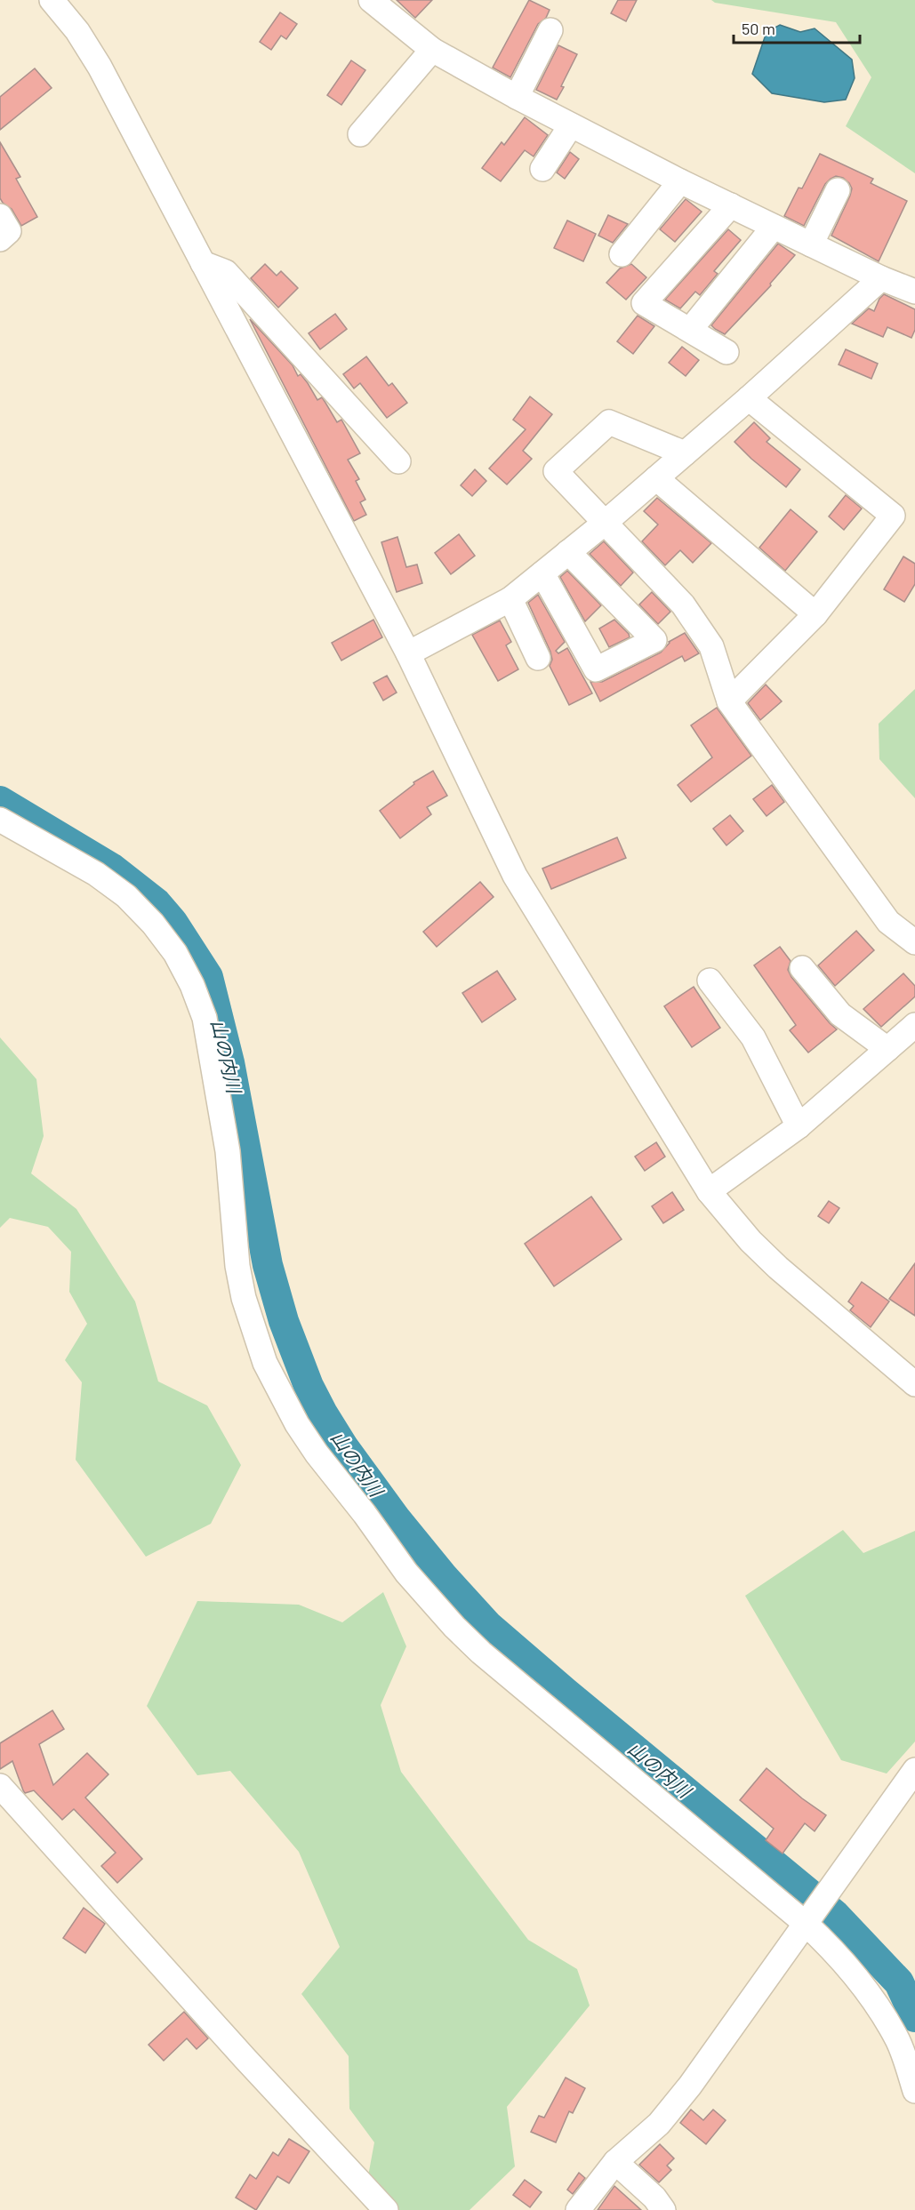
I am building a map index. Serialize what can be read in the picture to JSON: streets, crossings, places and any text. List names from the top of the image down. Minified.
{"water":["山の内川"],"scale_bar":"50 m"}
